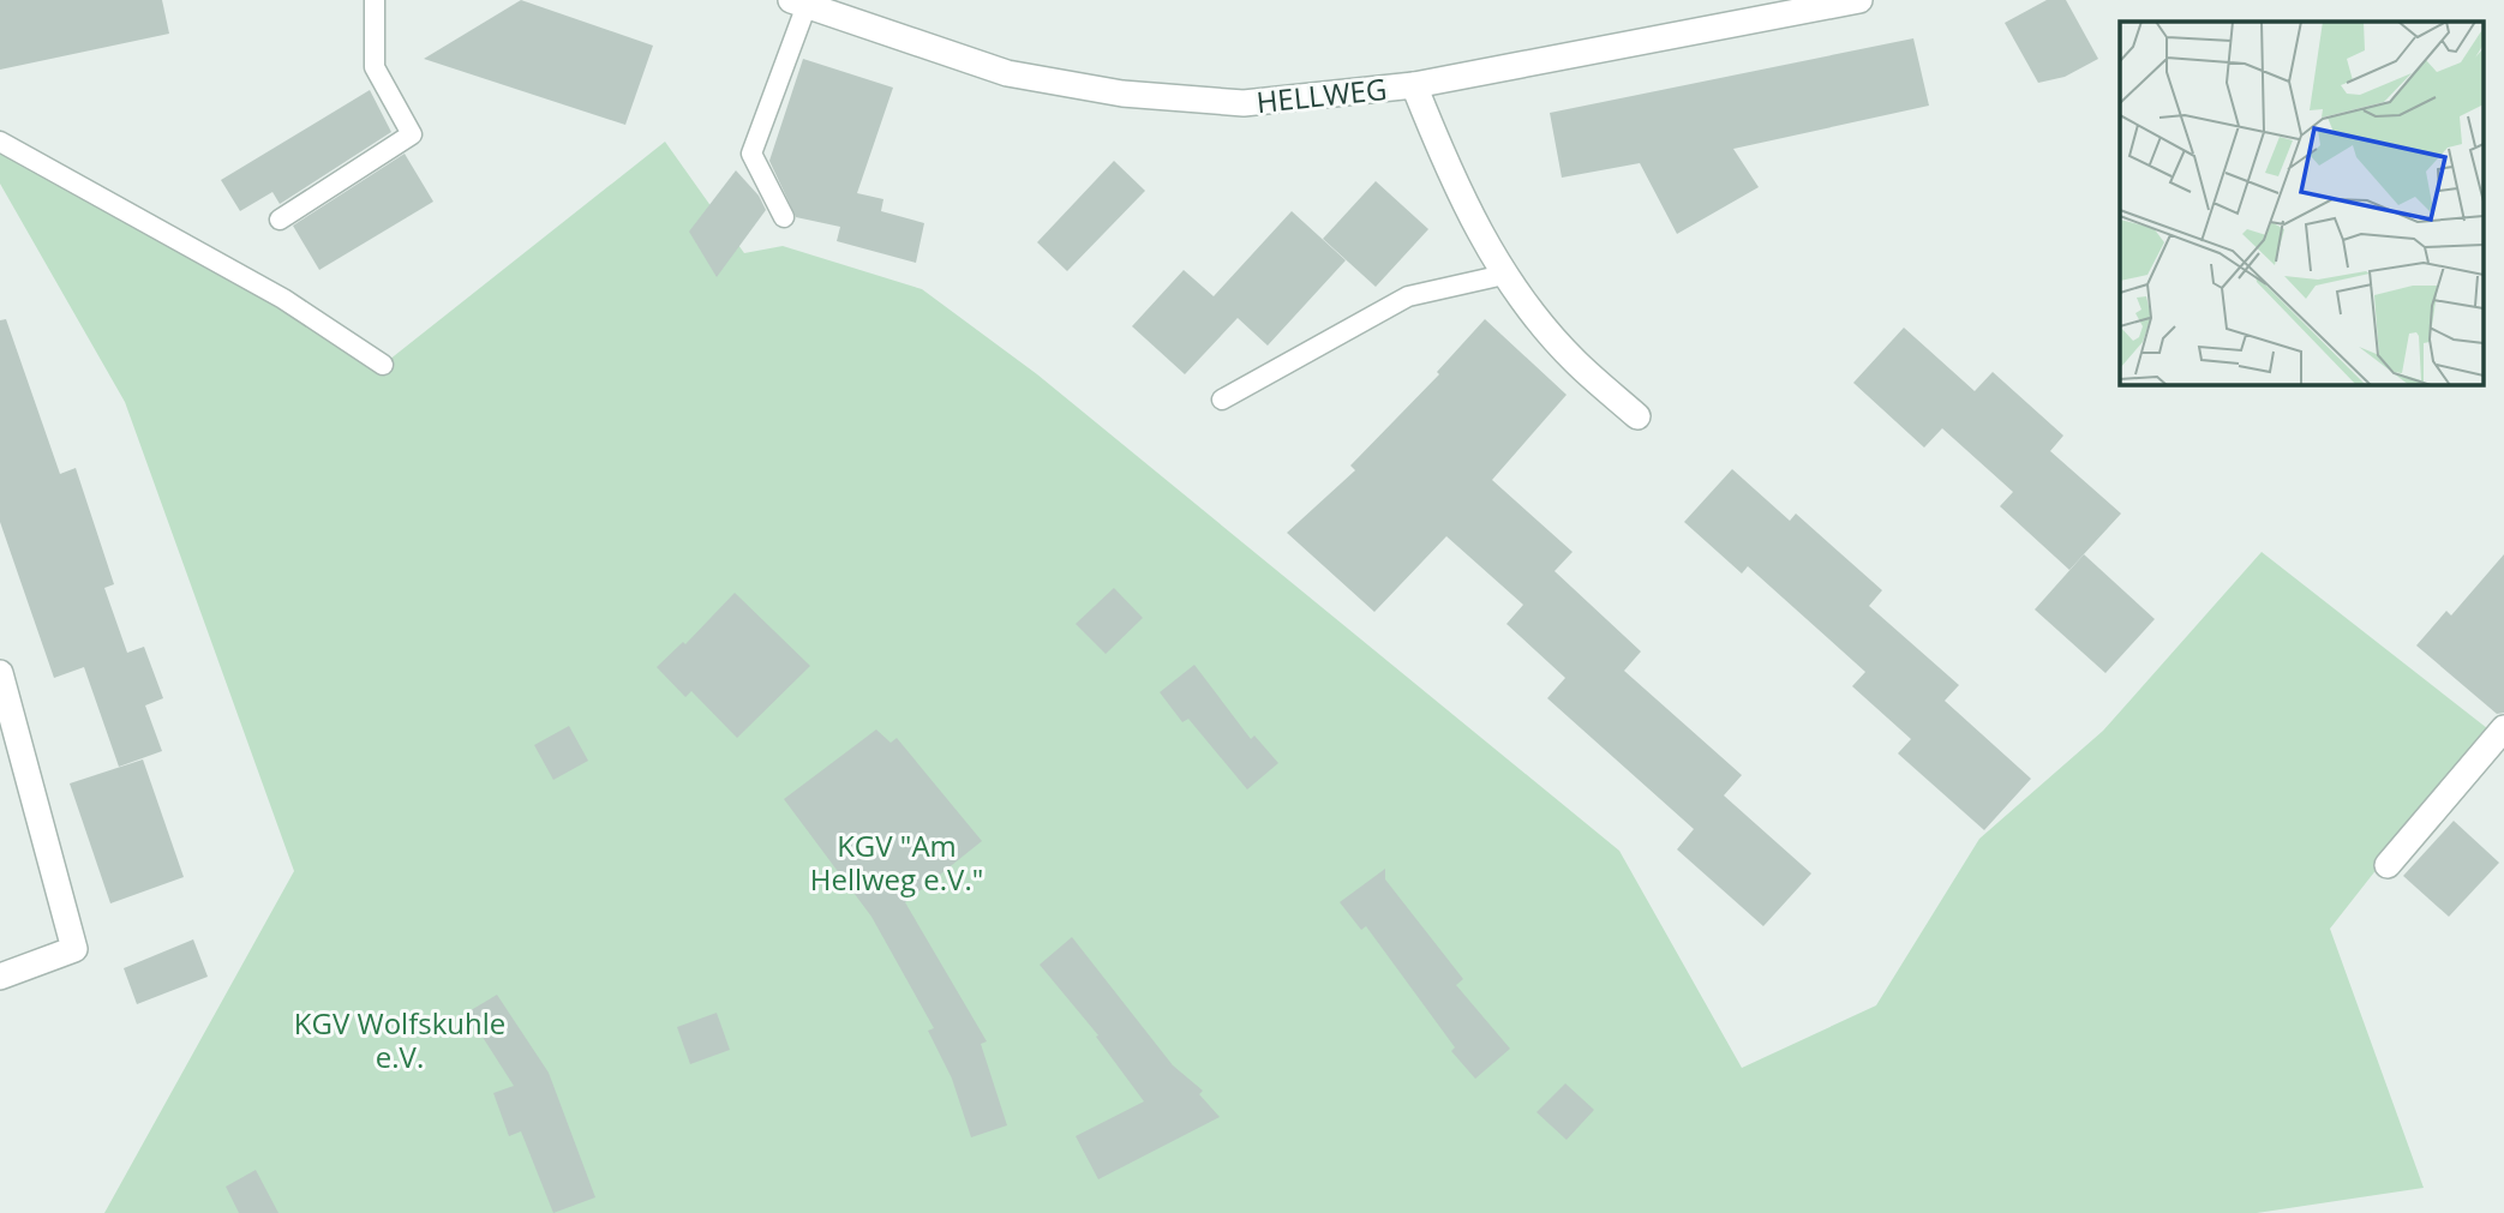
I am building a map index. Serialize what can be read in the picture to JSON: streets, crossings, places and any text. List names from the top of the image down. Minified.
{"streets":{"street":["HELLWEG"]},"parks":["KGV \"Am Hellweg e.V.\"","KGV Wolfskuhle e.V."]}
